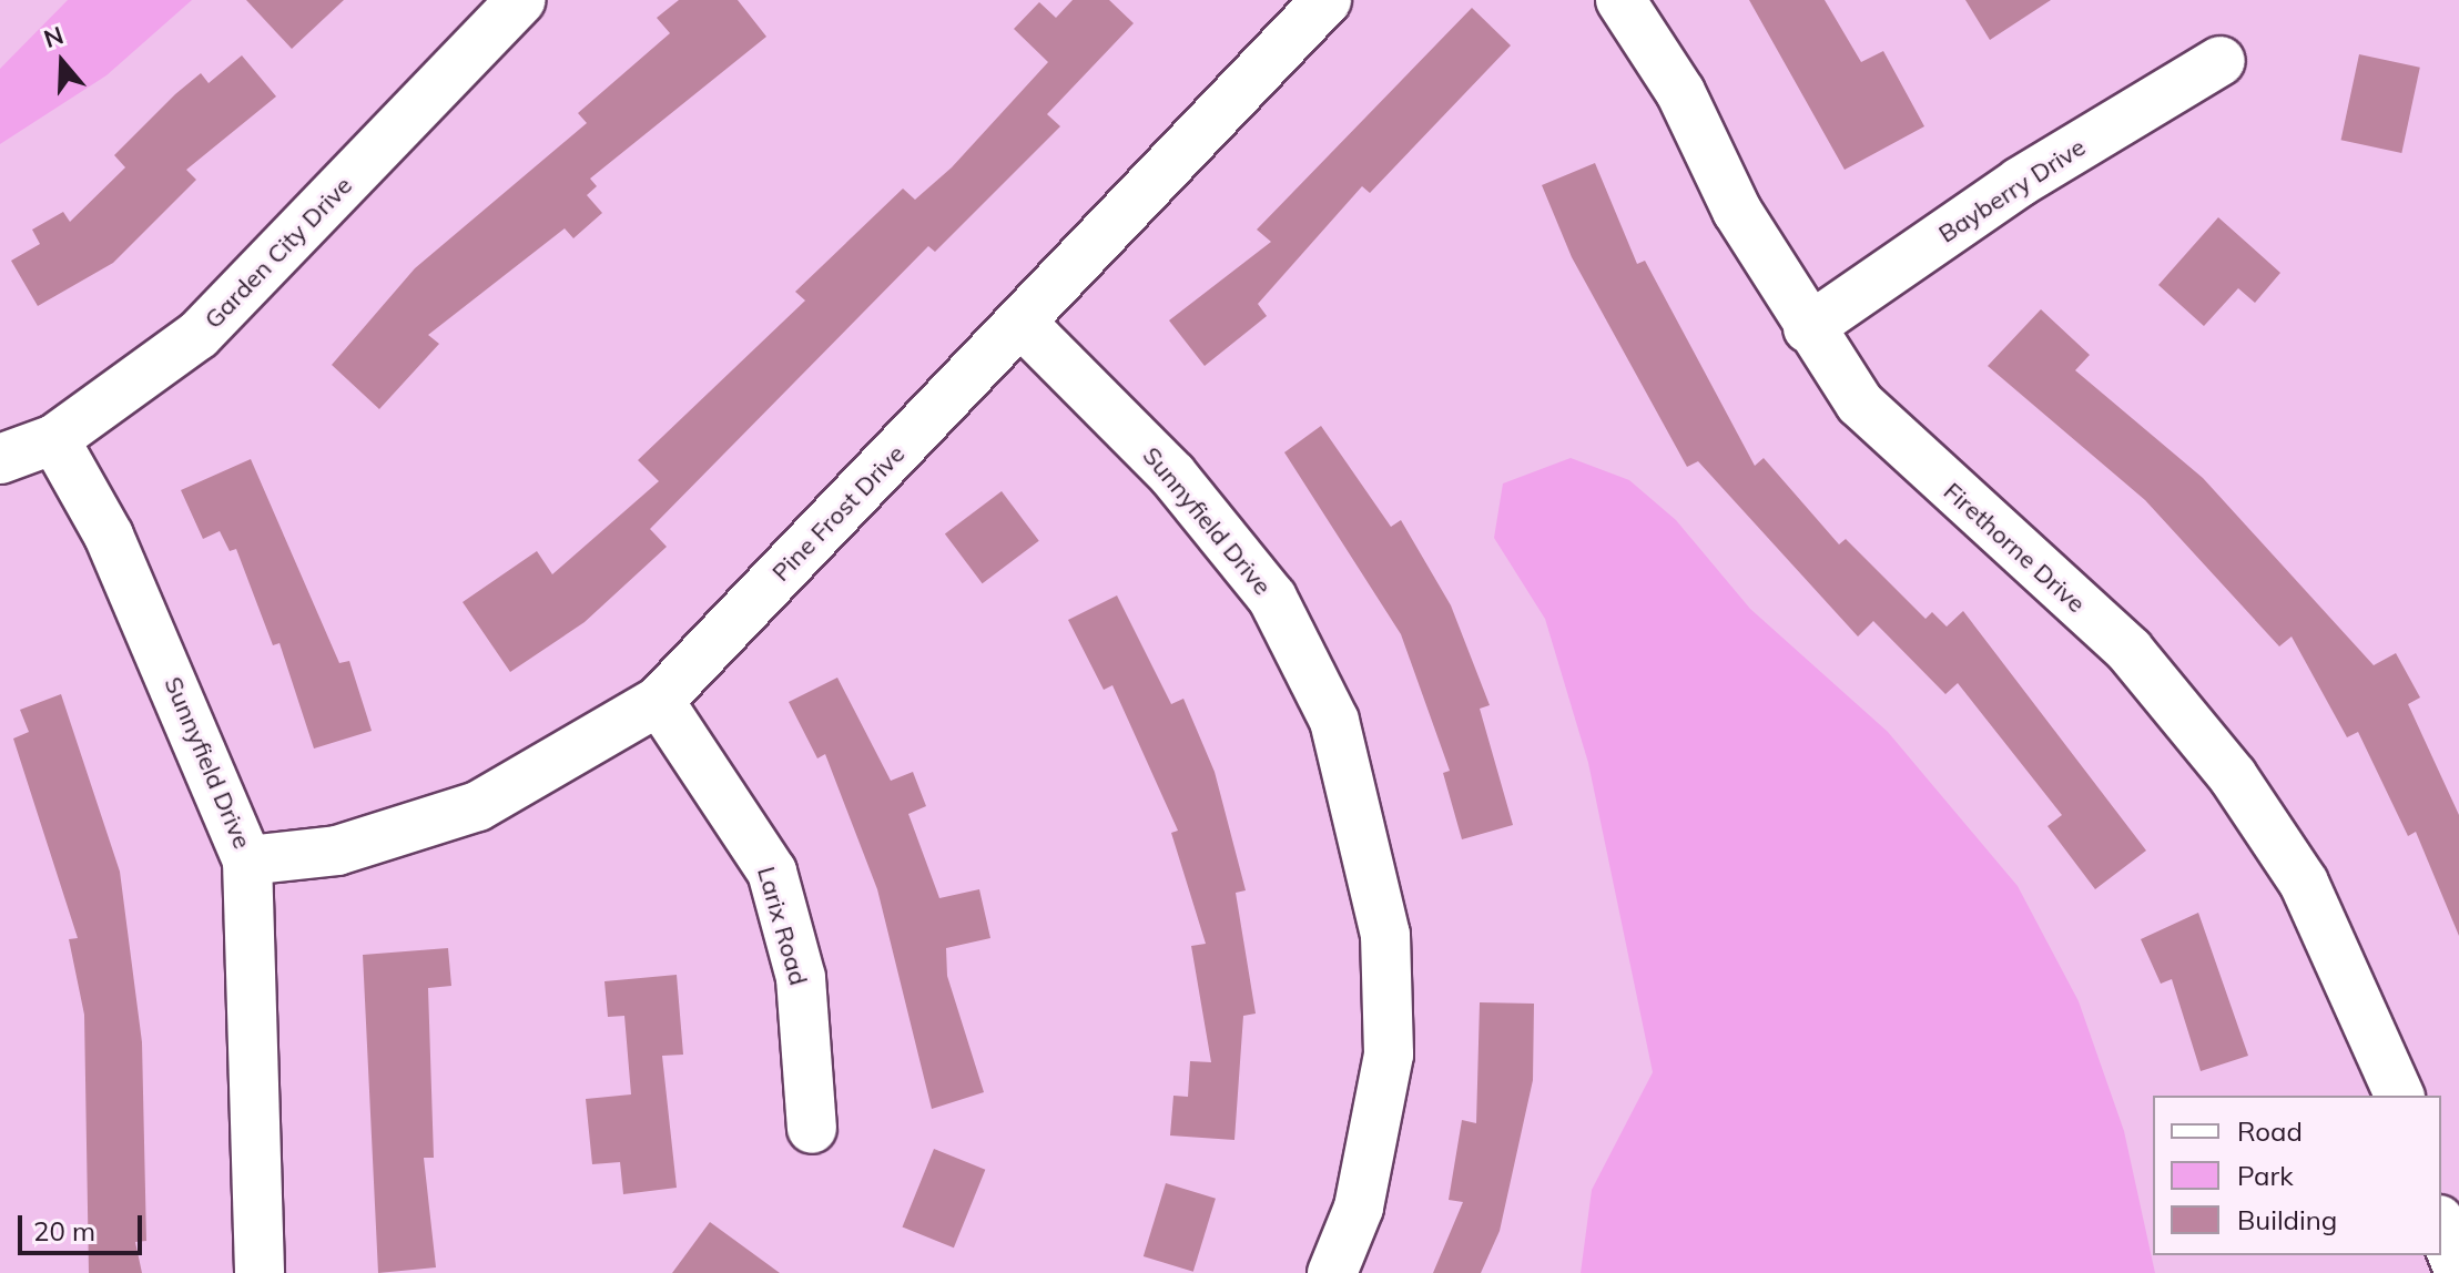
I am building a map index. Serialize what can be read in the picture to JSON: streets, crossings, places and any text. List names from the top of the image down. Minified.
{"streets":{"street":["Bayberry Drive","Garden City Drive","Pine Frost Drive","Sunnyfield Drive","Firethorne Drive","Larix Road"]},"crossings":[["Bayberry Drive","Firethorne Drive"],["Garden City Drive","Sunnyfield Drive"],["Pine Frost Drive","Sunnyfield Drive"],["Pine Frost Drive","Larix Road"]],"legend":["Road","Park","Building"],"scale_bar":"20 m","north":"top"}
